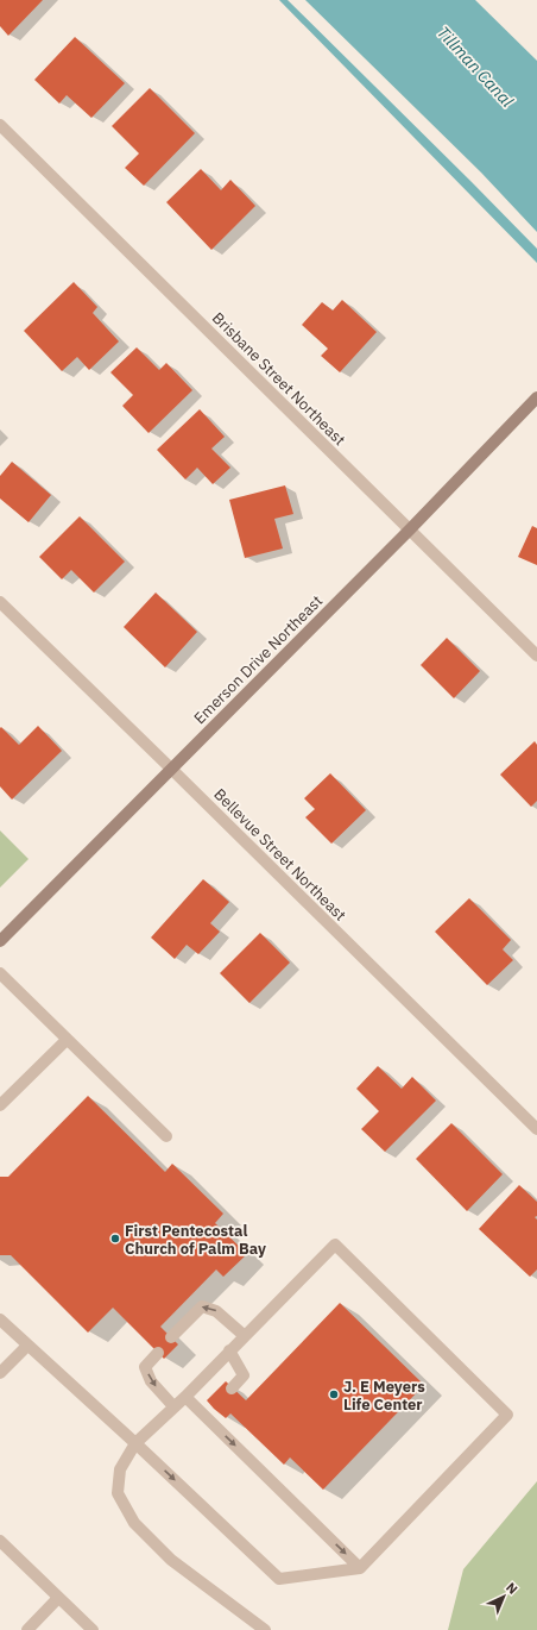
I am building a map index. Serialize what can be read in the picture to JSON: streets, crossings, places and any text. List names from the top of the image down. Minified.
{"streets":{"street":["Brisbane Street Northeast","Emerson Drive Northeast","Bellevue Street Northeast"]},"crossings":[["Brisbane Street Northeast","Emerson Drive Northeast"],["Emerson Drive Northeast","Bellevue Street Northeast"]],"water":["Tillman Canal"],"places":["First Pentecostal Church of Palm Bay","J. E Meyers Life Center"],"north":"top right"}
